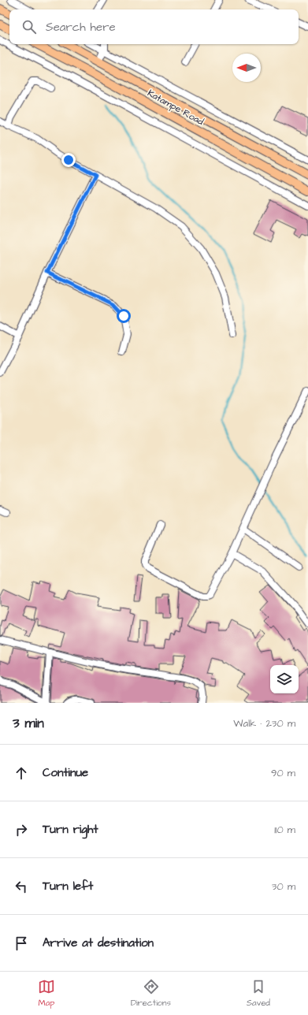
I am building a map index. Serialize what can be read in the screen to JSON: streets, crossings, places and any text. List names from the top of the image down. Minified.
{"streets":{"main road":["Katampe Road"]},"north":"left","page":{"search":"Search here","heading":["3 min","Walk · 230 m"],"list":[["Continue","90 m"],["Turn right","110 m"],["Turn left","30 m"],"Arrive at destination"],"nav":["Map","Directions","Saved"]}}
